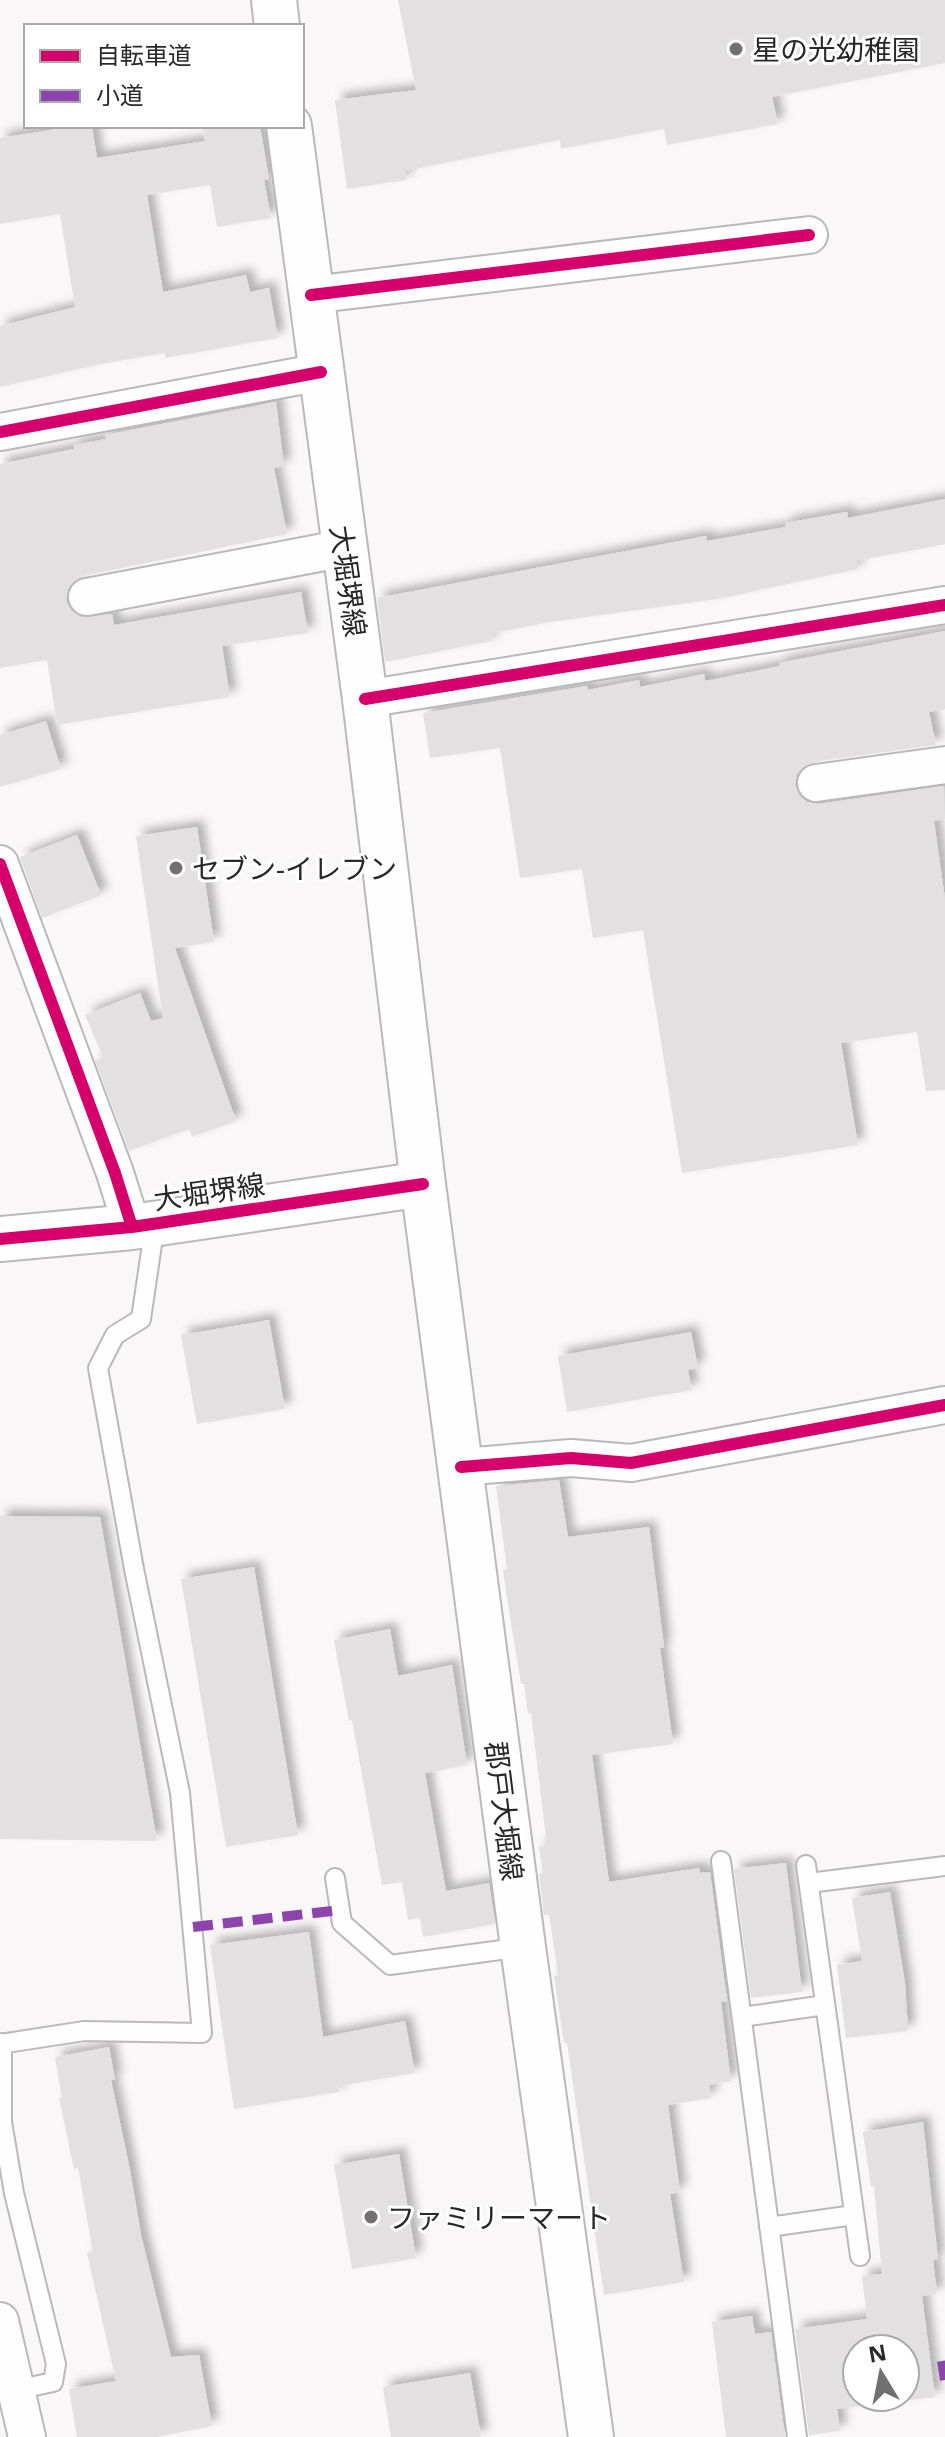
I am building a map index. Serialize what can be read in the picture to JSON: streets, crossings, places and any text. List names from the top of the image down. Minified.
{"streets":{"main road":["大堀堺線","郡戸大堀線"]},"crossings":[["大堀堺線","郡戸大堀線"]],"places":["星の光幼稚園","セブン-イレブン","ファミリーマート"],"legend":["自転車道","小道"],"north":"top"}
